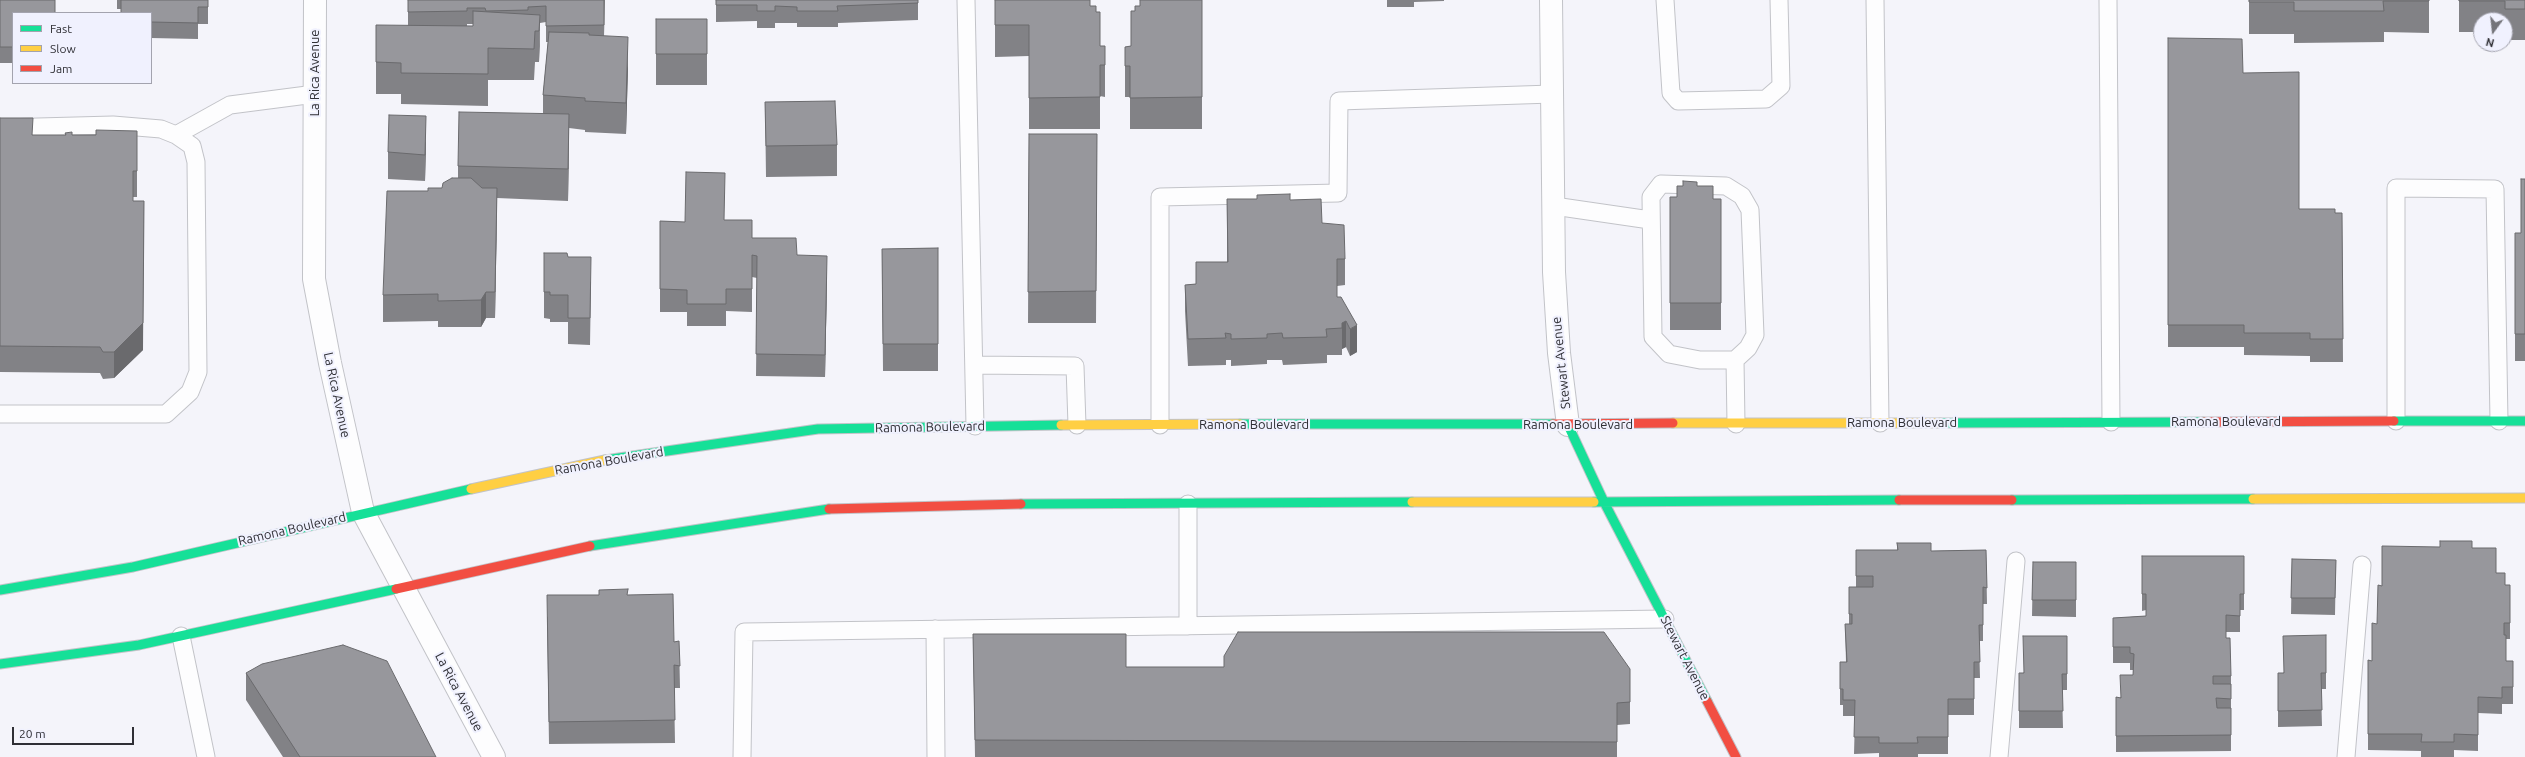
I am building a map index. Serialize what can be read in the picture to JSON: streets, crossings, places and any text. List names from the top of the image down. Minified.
{"streets":{"main road":["Stewart Avenue","Ramona Boulevard"],"street":["La Rica Avenue"]},"crossings":[["La Rica Avenue","Ramona Boulevard"],["Stewart Avenue","Ramona Boulevard"]],"legend":["Fast","Slow","Jam"],"scale_bar":"20 m","north":"bottom"}
